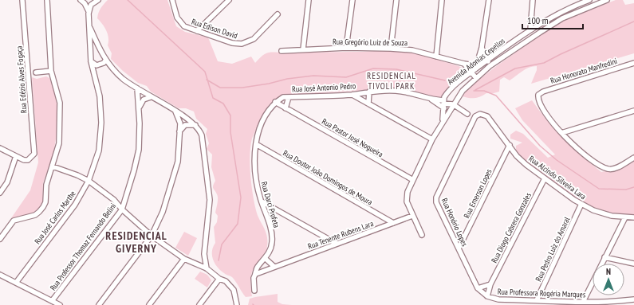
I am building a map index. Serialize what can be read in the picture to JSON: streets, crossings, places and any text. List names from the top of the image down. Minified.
{"streets":{"street":["Rua Edison David","Rua Gregório Luiz de Souza","Avenida Adonias Cepellos","Rua Honorato Manfredini","Rua Edézio Alves Fogaça","Rua José Antonio Pedro","Rua Pastor José Nogueira","Rua Doutor João Domingos de Moura","Rua Alcindo Silveira Lara","Rua Emerson Lopes","Rua Darci Profeta","Rua José Carlos Marthe","Rua Honório Lopes","Rua Diogo Cabrera Gonzales","Rua Tenente Rubens Lara","Rua Professor Thomaz Fernando Belini","Rua Pedro Luiz do Amaral","Rua Professora Rogéria Marques"]},"crossings":[["Avenida Adonias Cepellos","Rua José Antonio Pedro"],["Avenida Adonias Cepellos","Rua Pastor José Nogueira"],["Avenida Adonias Cepellos","Rua Tenente Rubens Lara"],["Rua José Antonio Pedro","Rua Pastor José Nogueira"],["Rua José Antonio Pedro","Rua Darci Profeta"],["Rua Pastor José Nogueira","Rua Darci Profeta"],["Rua Doutor João Domingos de Moura","Rua Darci Profeta"],["Rua Doutor João Domingos de Moura","Rua Tenente Rubens Lara"],["Rua Alcindo Silveira Lara","Rua Emerson Lopes"],["Rua Alcindo Silveira Lara","Rua Honório Lopes"],["Rua Alcindo Silveira Lara","Rua Diogo Cabrera Gonzales"],["Rua Alcindo Silveira Lara","Rua Pedro Luiz do Amaral"],["Rua Emerson Lopes","Rua Honório Lopes"],["Rua Darci Profeta","Rua Tenente Rubens Lara"],["Rua Honório Lopes","Rua Diogo Cabrera Gonzales"],["Rua Honório Lopes","Rua Professora Rogéria Marques"],["Rua Diogo Cabrera Gonzales","Rua Professora Rogéria Marques"],["Rua Pedro Luiz do Amaral","Rua Professora Rogéria Marques"]],"districts":["RESIDENCIAL TIVOLI PARK","RESIDENCIAL GIVERNY"],"scale_bar":"100 m","north":"top"}
